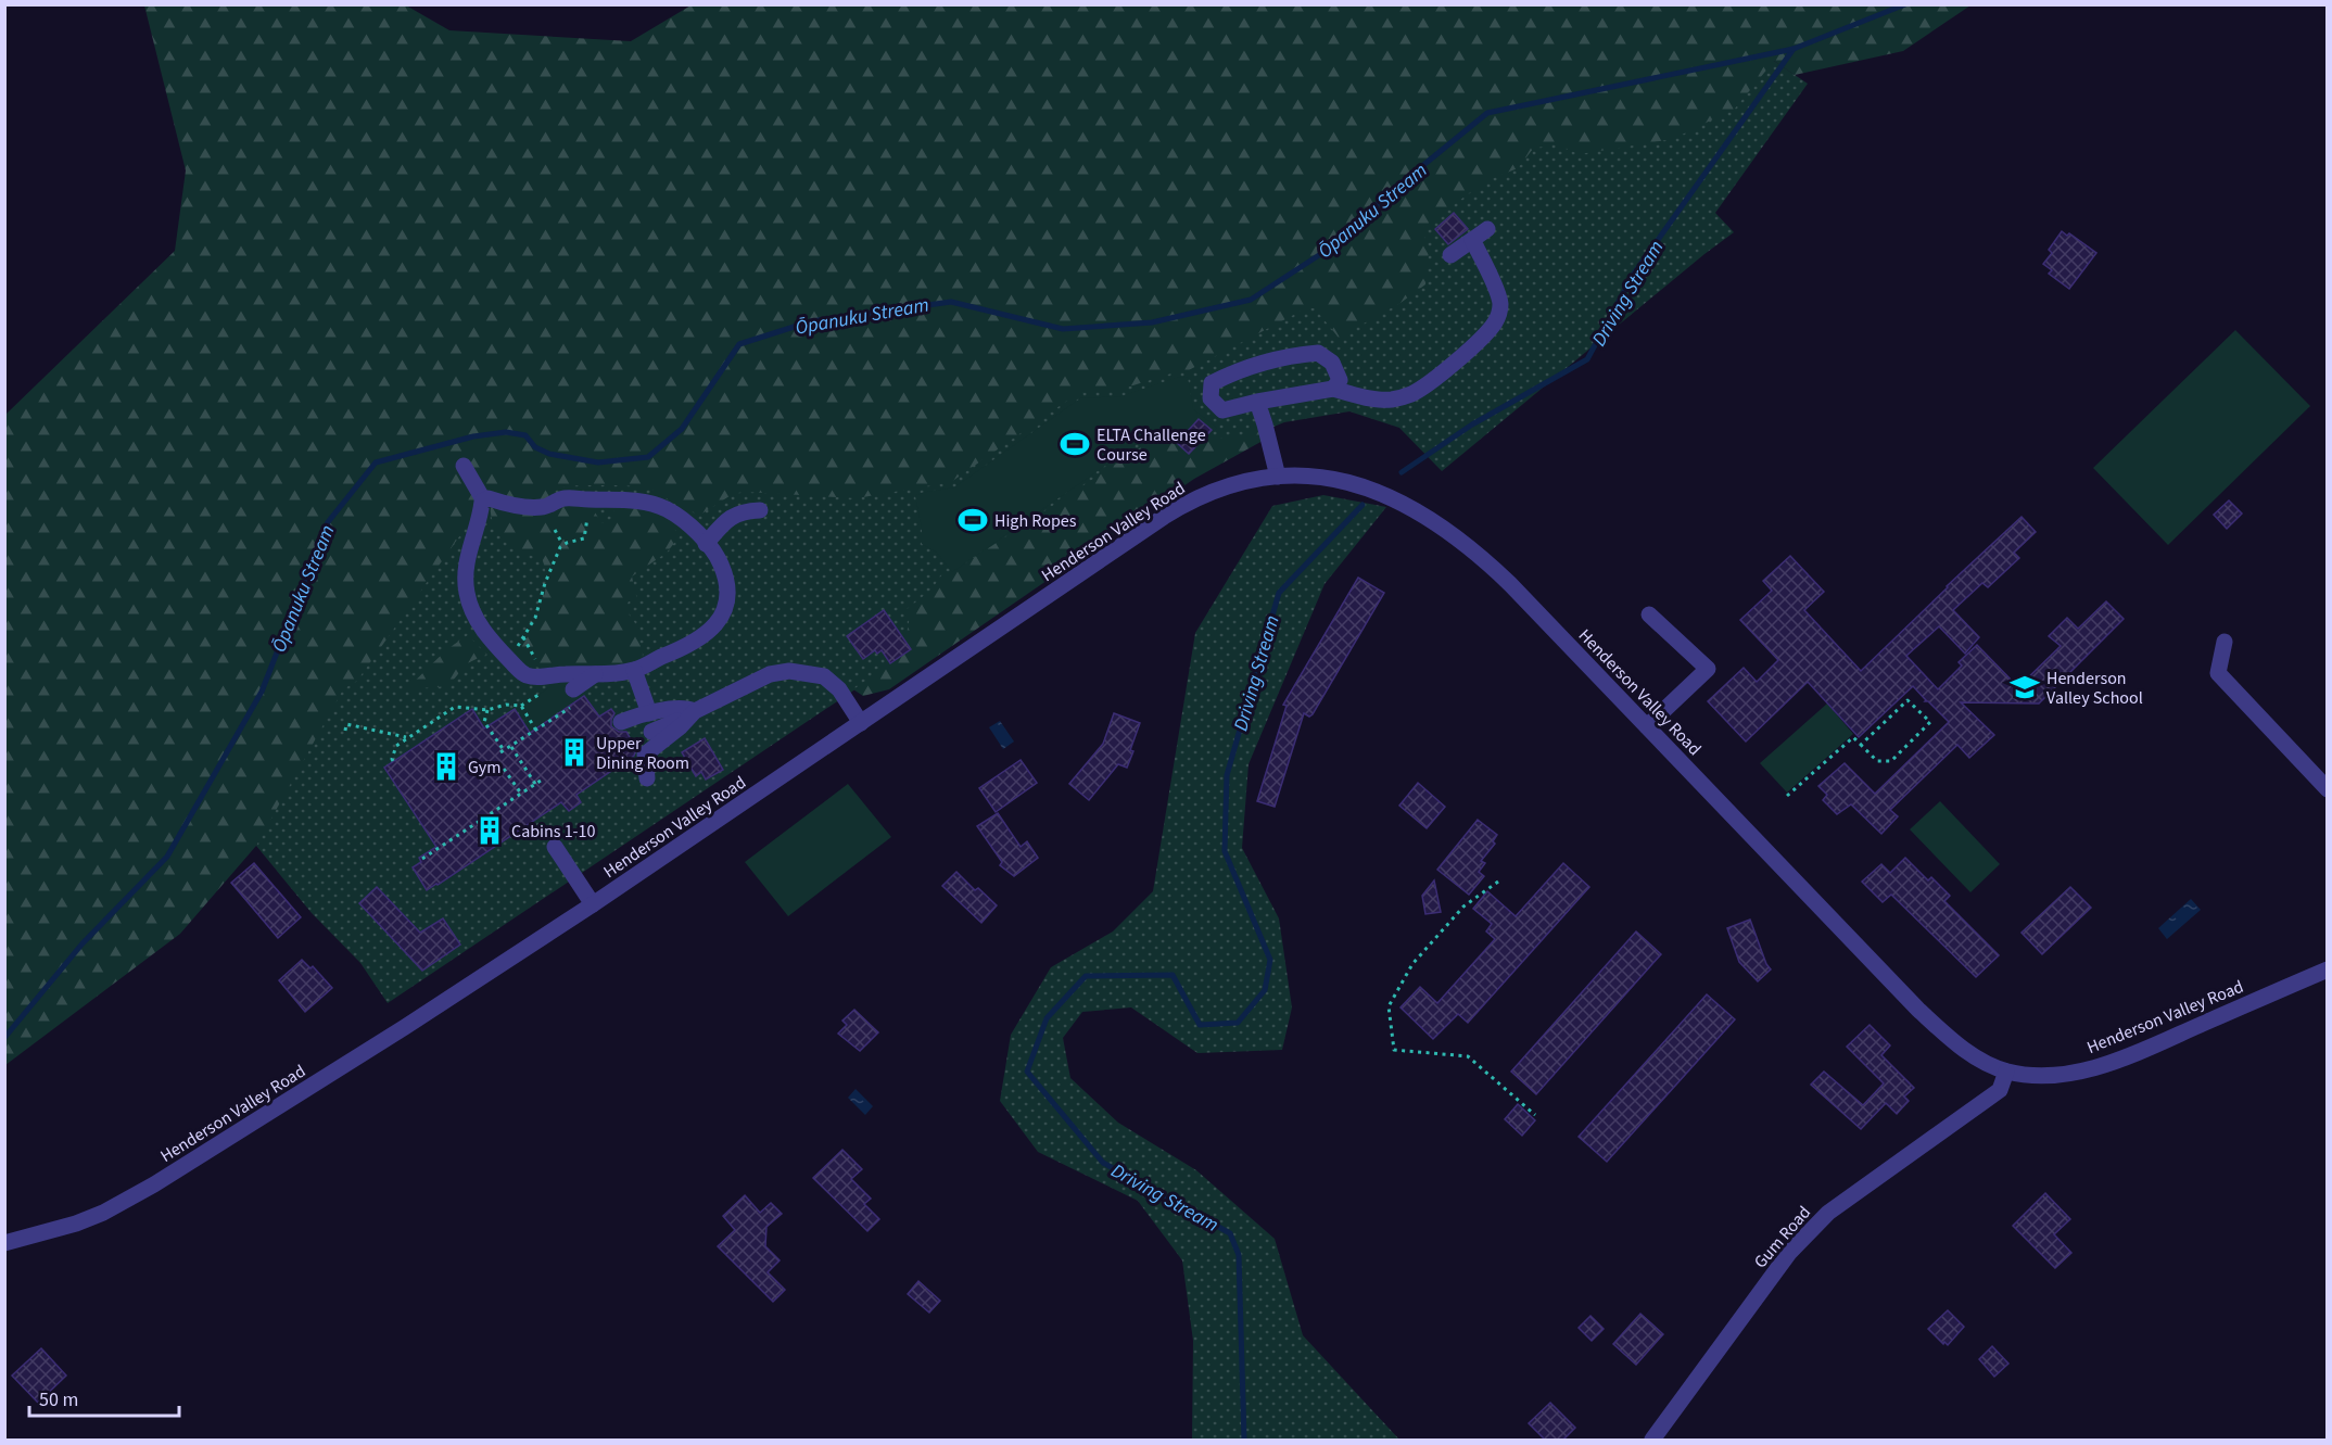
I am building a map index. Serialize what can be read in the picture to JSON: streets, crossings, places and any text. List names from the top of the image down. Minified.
{"streets":{"street":["Henderson Valley Road","Gum Road"]},"crossings":[["Henderson Valley Road","Gum Road"]],"water":["Ōpanuku Stream","Driving Stream"],"places":{"sports":["ELTA Challenge Course","High Ropes"],"school or university":["Henderson Valley School"],"building":["Upper Dining Room","Gym","Cabins 1-10"]},"scale_bar":"50 m"}
